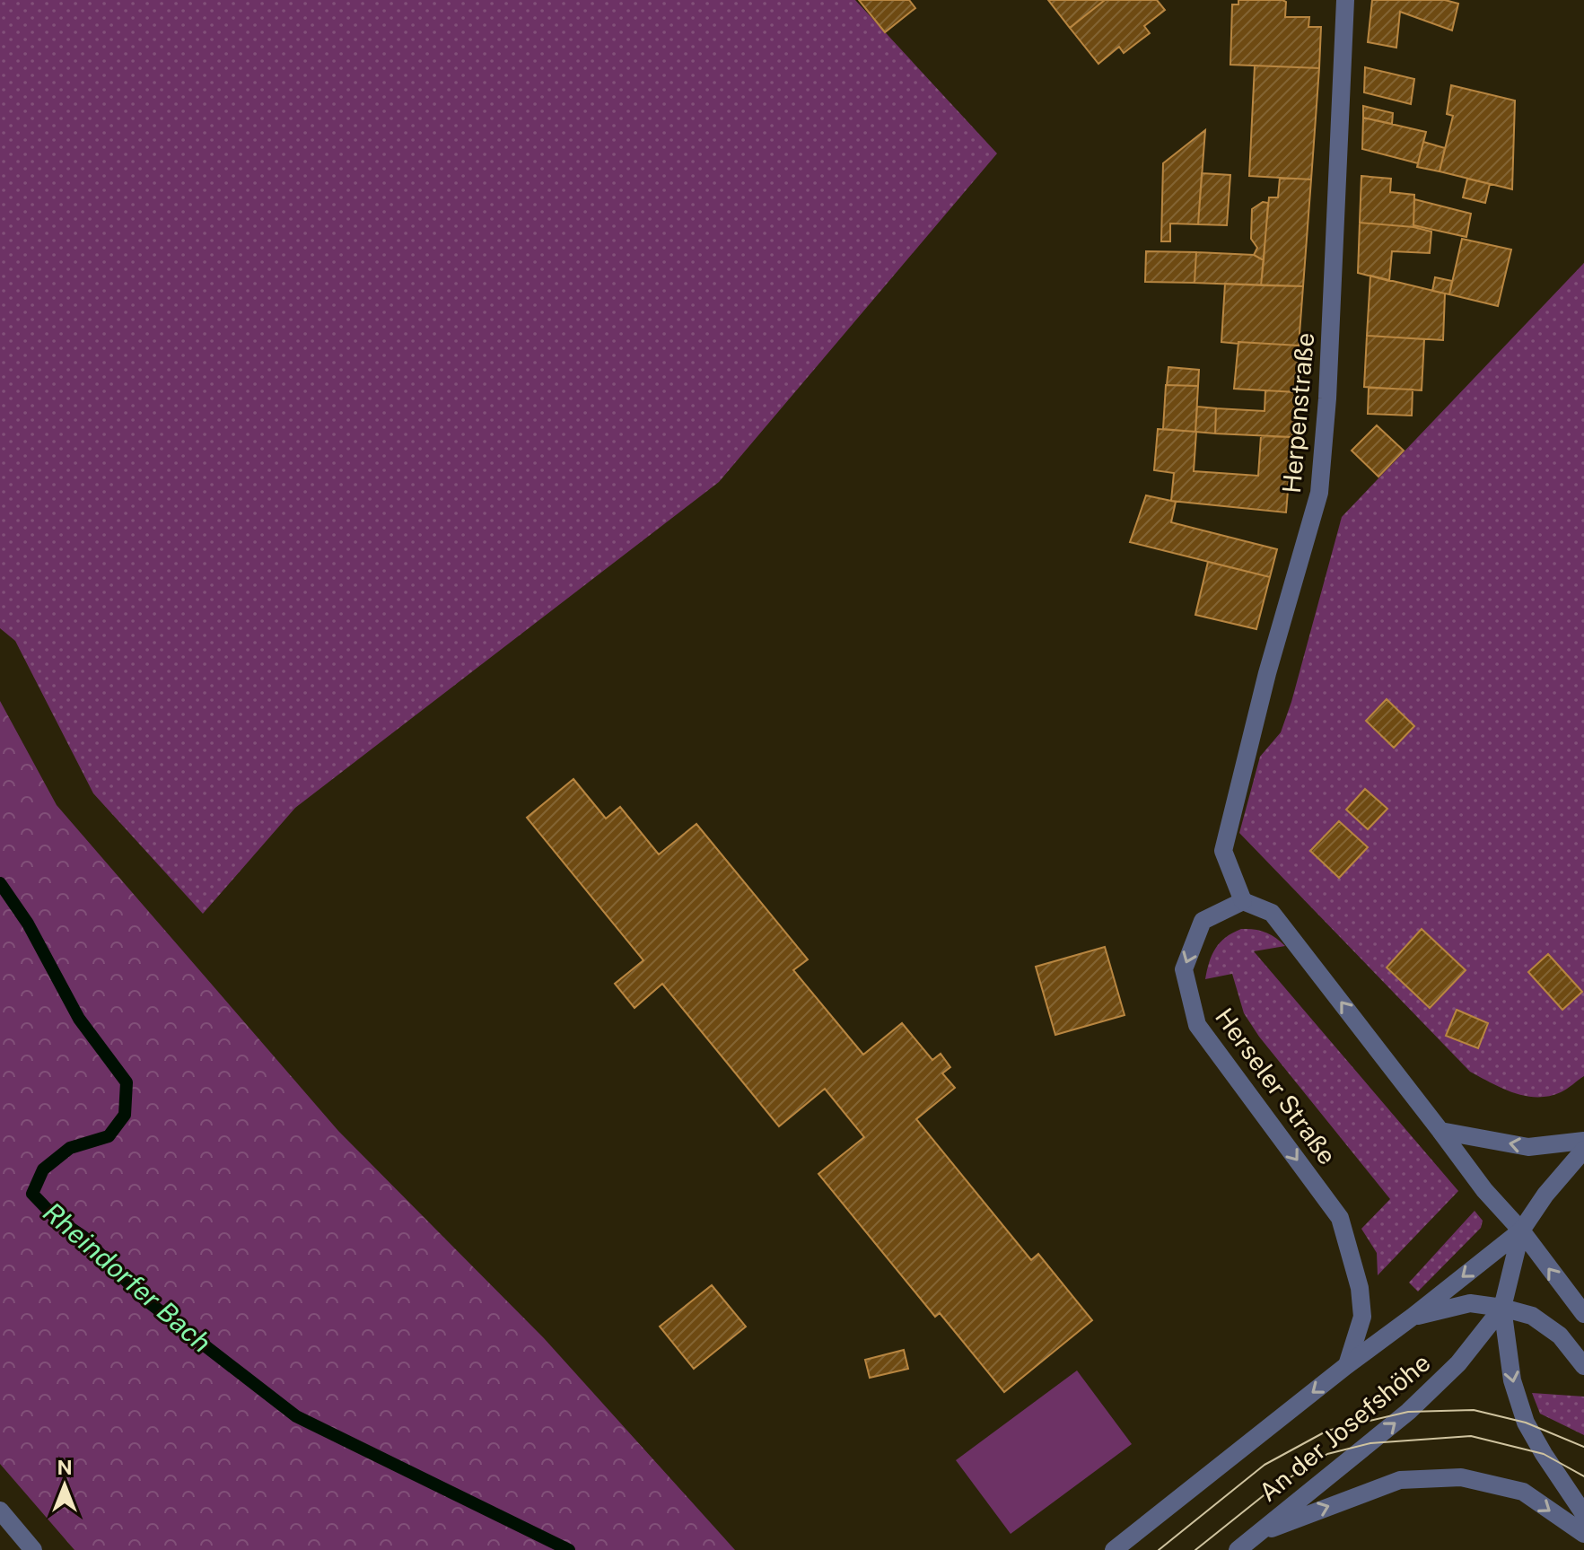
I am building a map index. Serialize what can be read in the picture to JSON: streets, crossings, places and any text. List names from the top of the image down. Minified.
{"streets":{"street":["Herpenstraße","Herseler Straße","An der Josefshöhe"]},"crossings":[["Herpenstraße","Herseler Straße"],["Herseler Straße","An der Josefshöhe"]],"one_way":["Herseler Straße"],"water":["Rheindorfer Bach"],"north":"top"}
